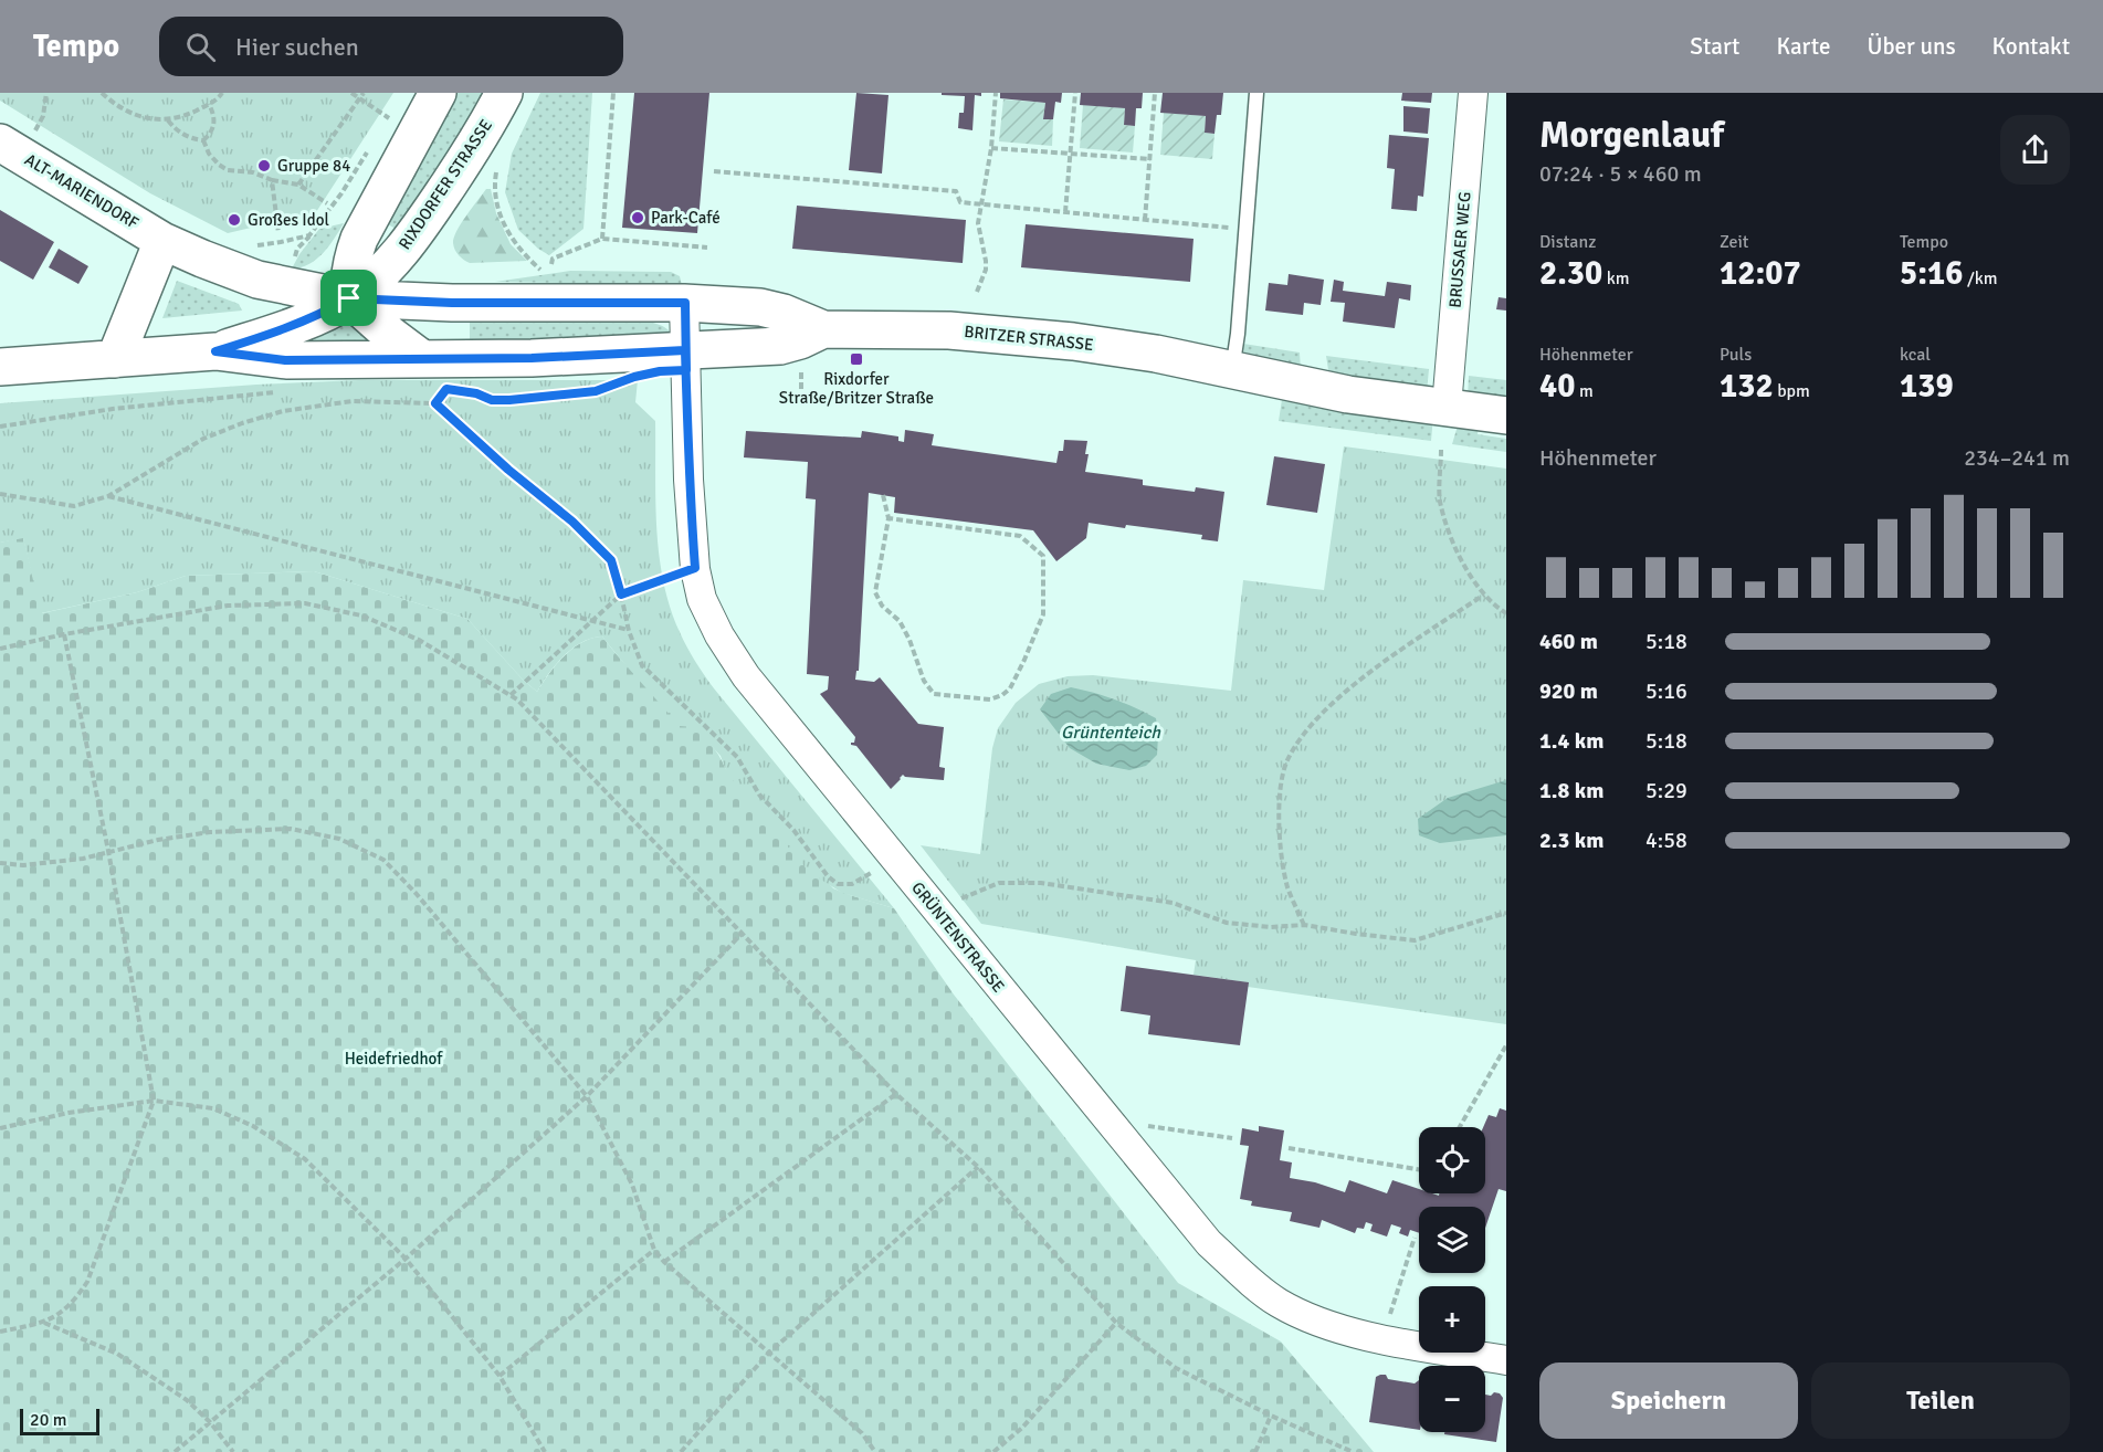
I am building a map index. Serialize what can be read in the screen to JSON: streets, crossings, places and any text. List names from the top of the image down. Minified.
{"streets":{"main road":["RIXDORFER STRASSE","ALT-MARIENDORF","BRITZER STRASSE"],"street":["BRUSSAER WEG","GRÜNTENSTRASSE"]},"crossings":[["RIXDORFER STRASSE","BRITZER STRASSE"],["ALT-MARIENDORF","BRITZER STRASSE"],["BRUSSAER WEG","BRITZER STRASSE"],["BRITZER STRASSE","GRÜNTENSTRASSE"]],"water":["Grüntenteich"],"parks":["Heidefriedhof"],"places":{"other":["Gruppe 84","Park-Café","Großes Idol"],"transit":["Rixdorfer Straße/Britzer Straße"]},"scale_bar":"20 m","page":{"header":"Tempo","search":"Hier suchen","nav":["Start","Karte","Über uns","Kontakt"],"heading":["Morgenlauf","07:24 · 5 × 460 m"],"stats":[["Distanz","2.30 km"],["Zeit","12:07"],["Tempo","5:16 /km"],["Höhenmeter","40 m"],["Puls","132 bpm"],["kcal","139"]],"chart":["Höhenmeter","234–241 m"],"list":[{"name":"460 m","note":"5:18"},{"name":"920 m","note":"5:16"},{"name":"1.4 km","note":"5:18"},{"name":"1.8 km","note":"5:29"},{"name":"2.3 km","note":"4:58"}],"map_buttons":["+","−"],"buttons":["Speichern","Teilen"],"scale":"20 m"}}
